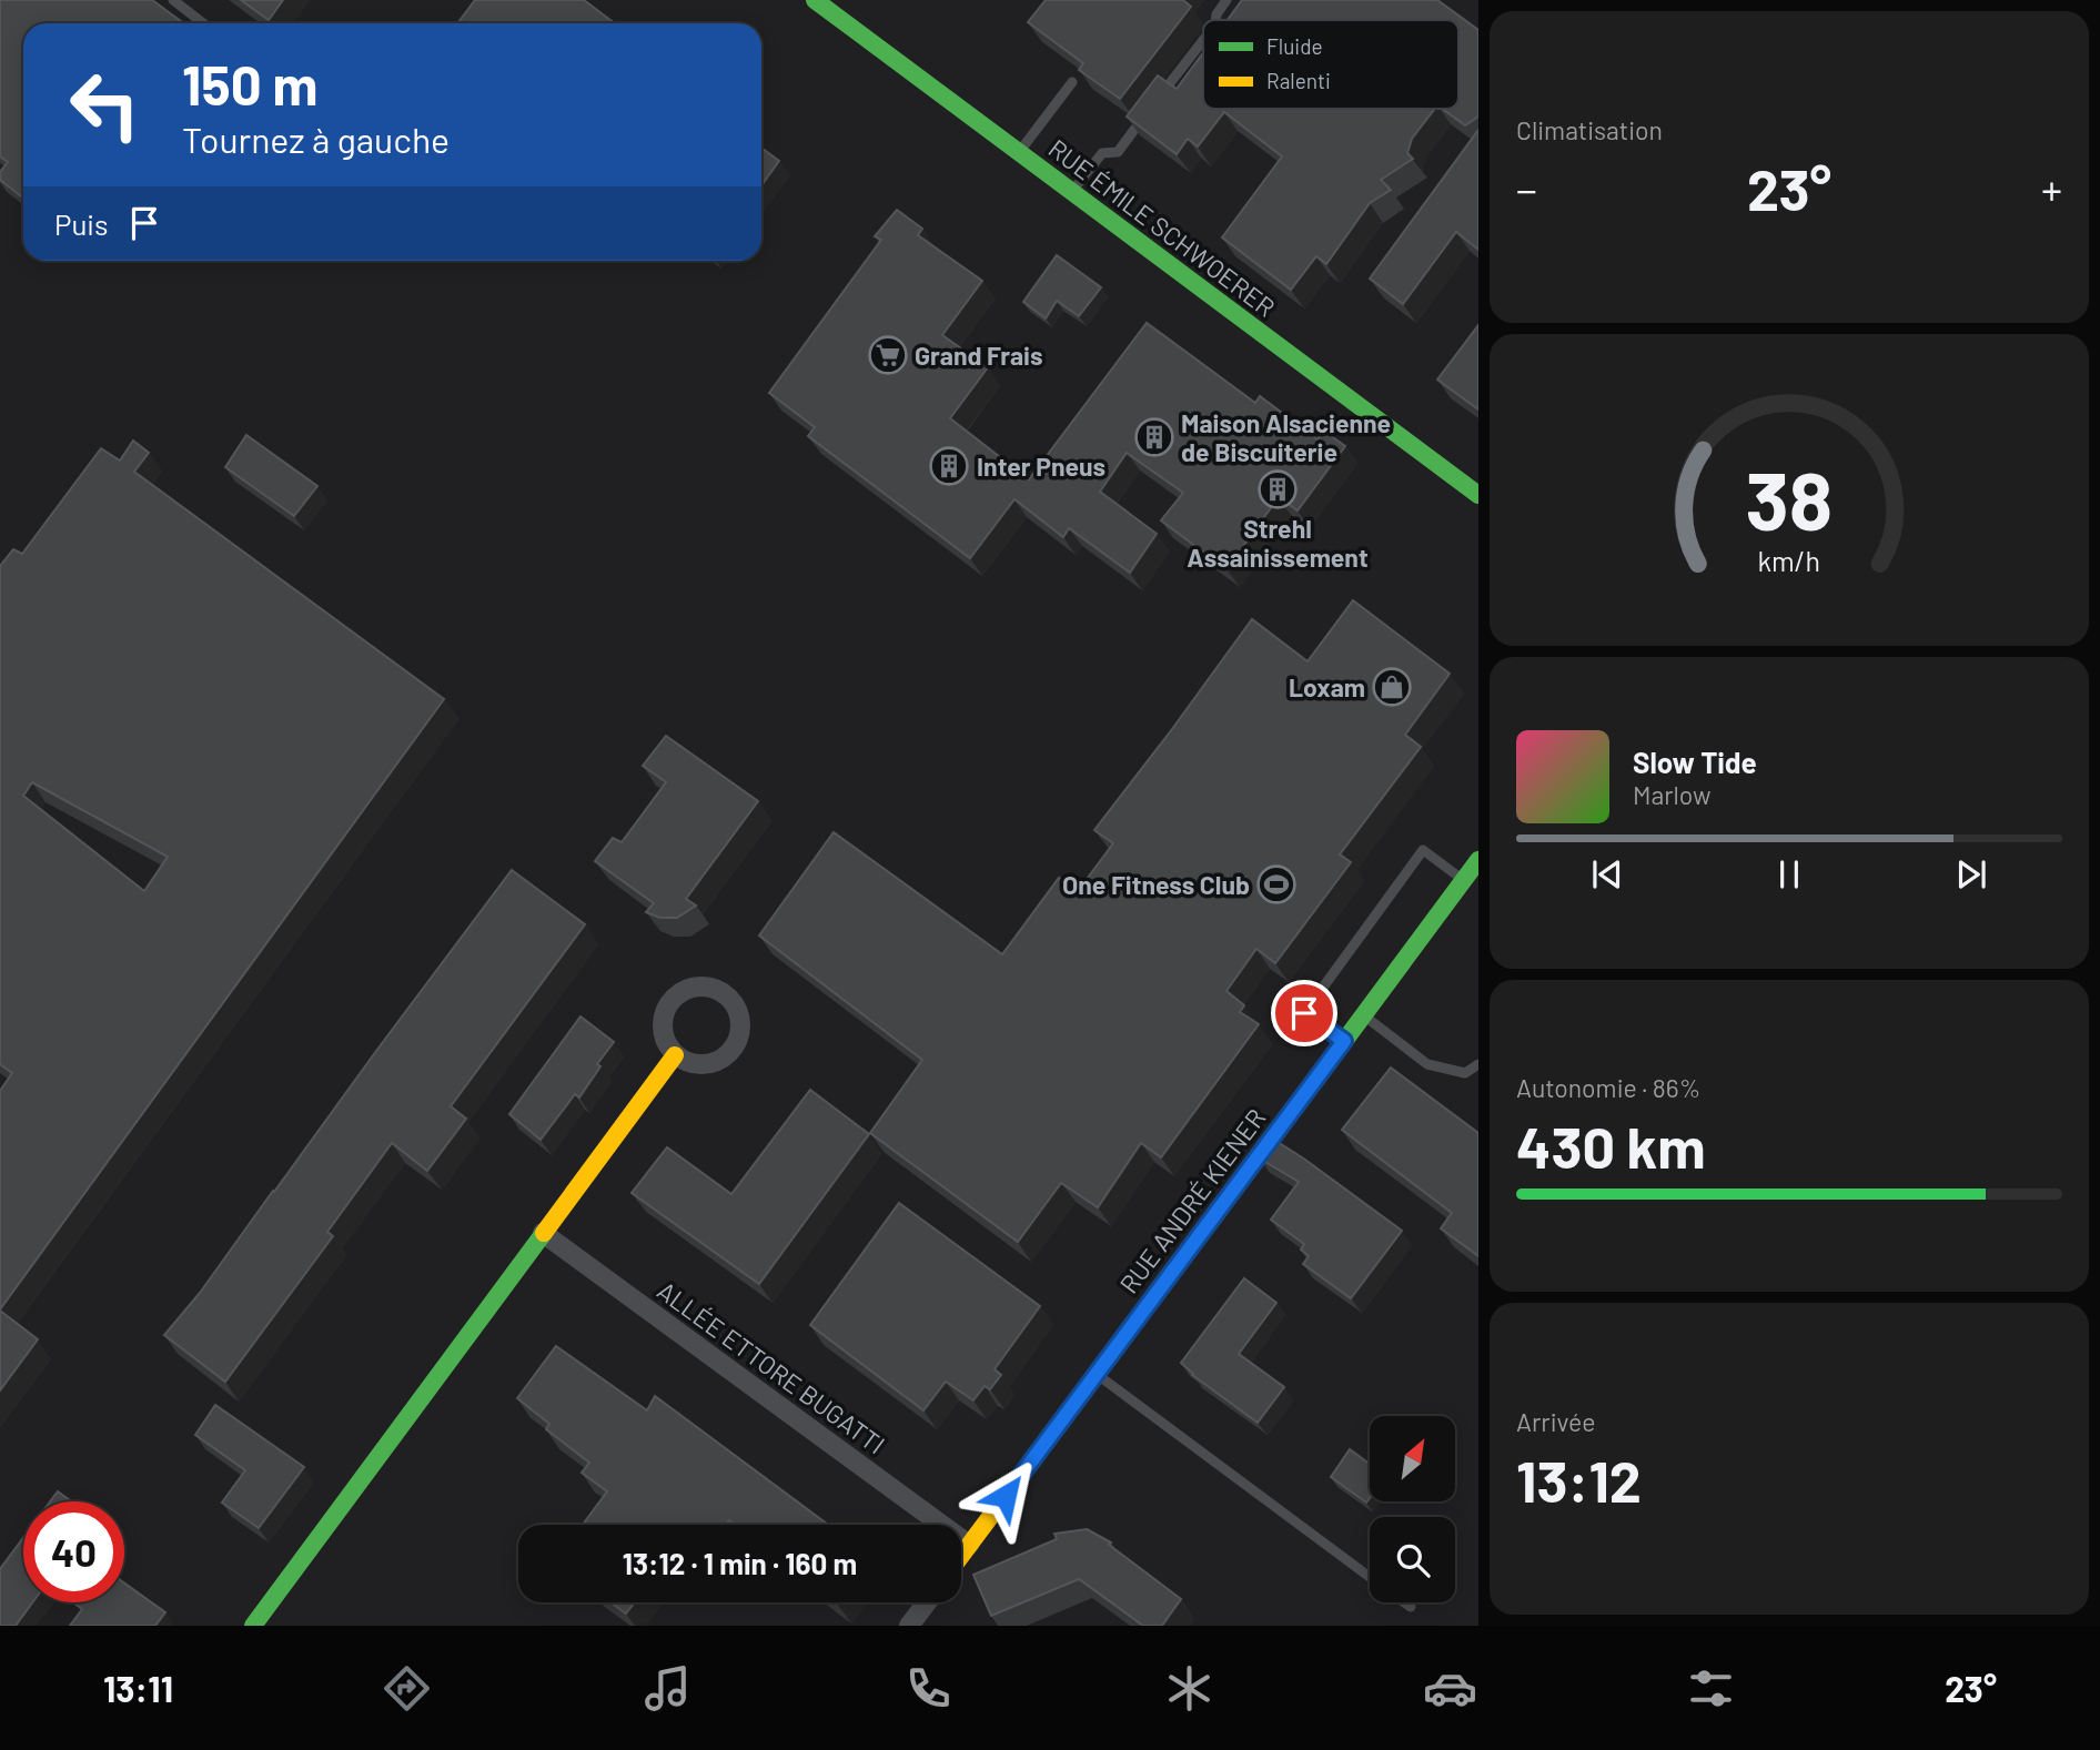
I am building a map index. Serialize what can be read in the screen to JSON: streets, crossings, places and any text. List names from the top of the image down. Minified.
{"streets":{"street":["RUE ÉMILE SCHWOERER","RUE ANDRÉ KIENER","ALLÉE ETTORE BUGATTI"]},"crossings":[["RUE ANDRÉ KIENER","ALLÉE ETTORE BUGATTI"]],"places":{"supermarket":["Grand Frais"],"building":["Maison Alsacienne de Biscuiterie","Inter Pneus","Strehl Assainissement"],"shop":["Loxam"],"sports":["One Fitness Club"]},"legend":["Fluide","Ralenti"],"north":"top right","page":{"tile":["Climatisation",["Autonomie · 86%","430 km"],["Arrivée","13:12"]],"turn":["150 m","Tournez à gauche"],"heat":["−","23°","+"],"then":"Puis","song":["Slow Tide","Marlow"],"limit":"40","trip":"13:12 · 1 min · 160 m","tabs":["13:11","23°"],"gauge":["38","km/h"]}}
